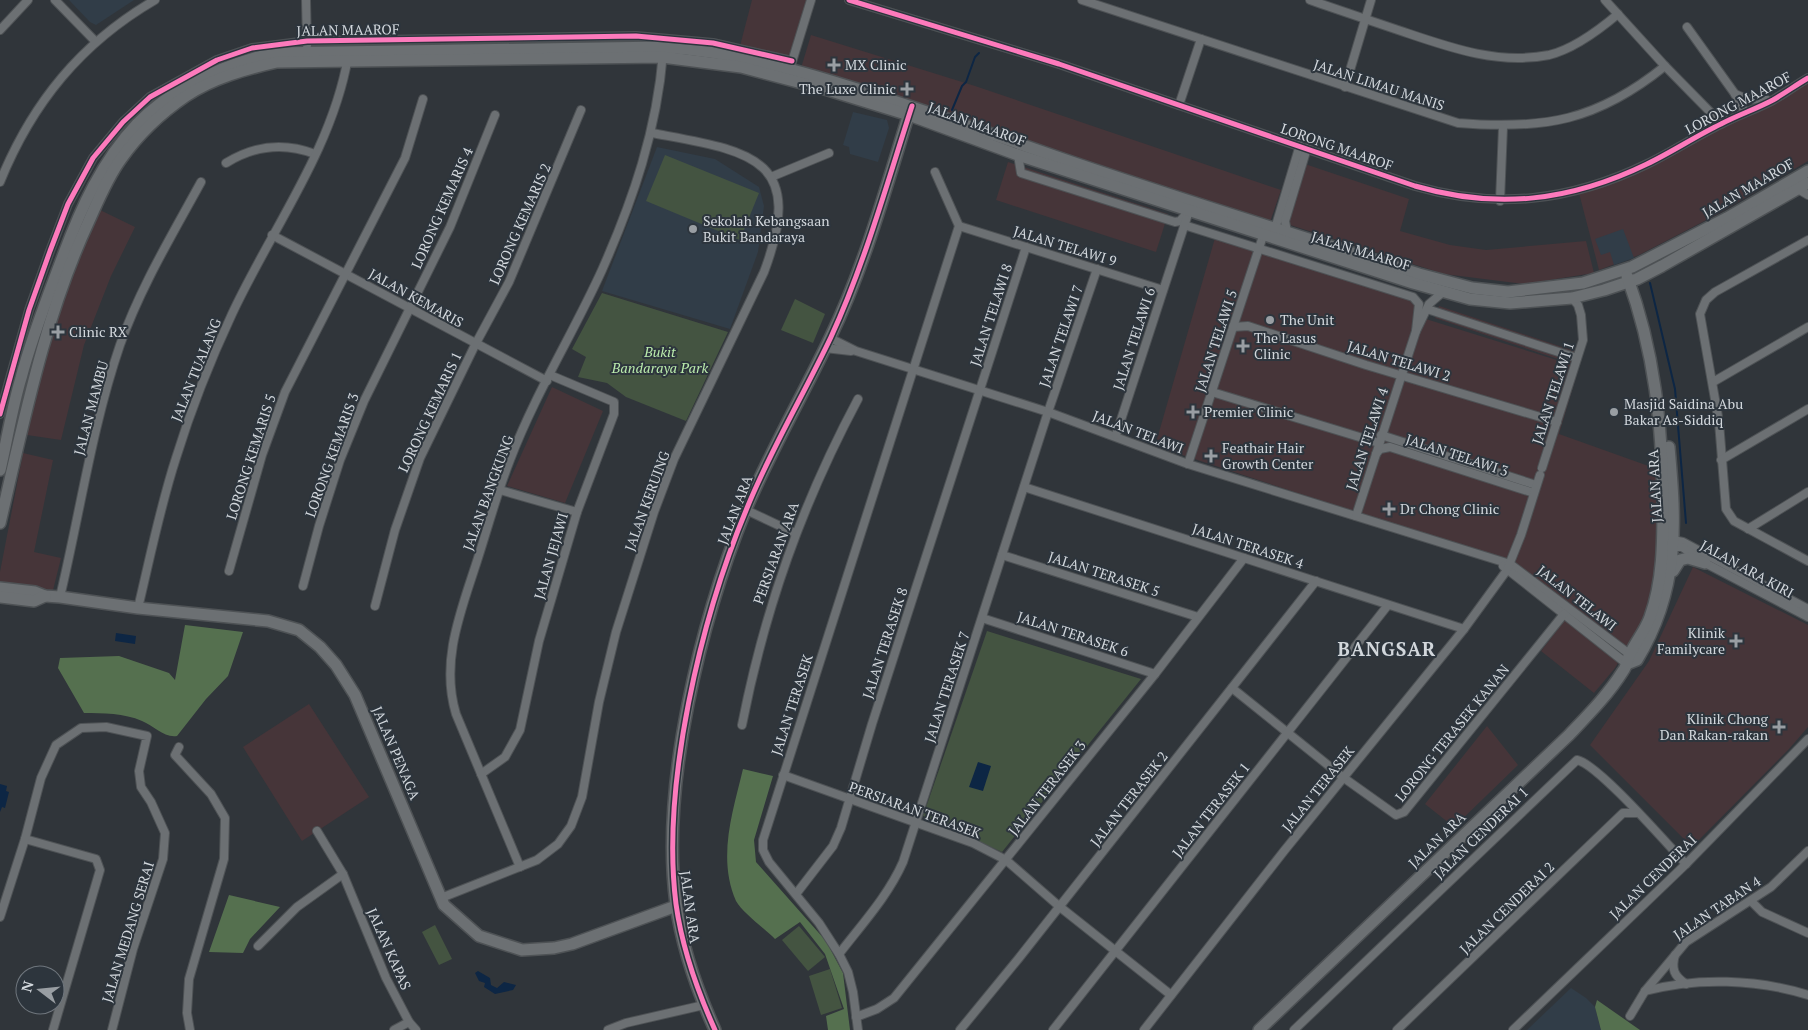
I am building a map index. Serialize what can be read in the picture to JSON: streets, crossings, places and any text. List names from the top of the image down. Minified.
{"streets":{"main road":["JALAN MAAROF","JALAN ARA","JALAN PENAGA"],"street":["JALAN LIMAU MANIS","LORONG MAAROF","LORONG KEMARIS 4","LORONG KEMARIS 2","JALAN TELAWI 9","JALAN KEMARIS","JALAN TELAWI 8","JALAN TELAWI 7","JALAN TELAWI 6","JALAN TELAWI 5","JALAN TELAWI 2","JALAN TUALANG","JALAN TELAWI 1","JALAN MAMBU","LORONG KEMARIS 1","JALAN TELAWI","JALAN TELAWI 4","LORONG KEMARIS 3","JALAN TELAWI 3","LORONG KEMARIS 5","JALAN BANGKUNG","JALAN KERUING","JALAN TERASEK 4","PERSIARAN ARA","JALAN JEJAWI","JALAN ARA KIRI","JALAN TERASEK 5","JALAN TERASEK 6","JALAN TERASEK 8","JALAN TERASEK 7","JALAN TERASEK","LORONG TERASEK KANAN","JALAN TERASEK 3","JALAN TERASEK 2","PERSIARAN TERASEK","JALAN TERASEK 1","JALAN CENDERAI 1","JALAN CENDERAI","JALAN CENDERAI 2","JALAN TABAN 4","JALAN MEDANG SERAI","JALAN KAPAS"]},"crossings":[["JALAN MAAROF","JALAN TELAWI 6"],["JALAN MAAROF","JALAN TELAWI 5"],["JALAN MAAROF","JALAN TUALANG"],["JALAN MAAROF","JALAN TELAWI 1"],["JALAN MAAROF","JALAN TELAWI 4"],["JALAN MAAROF","JALAN ARA"],["JALAN MAAROF","JALAN BANGKUNG"],["LORONG KEMARIS 4","JALAN KEMARIS"],["LORONG KEMARIS 4","LORONG KEMARIS 3"],["LORONG KEMARIS 2","JALAN KEMARIS"],["LORONG KEMARIS 2","LORONG KEMARIS 1"],["JALAN TELAWI 9","JALAN TELAWI 8"],["JALAN TELAWI 9","JALAN TELAWI 7"],["JALAN TELAWI 9","JALAN TELAWI 6"],["JALAN KEMARIS","JALAN TUALANG"],["JALAN KEMARIS","LORONG KEMARIS 1"],["JALAN KEMARIS","LORONG KEMARIS 3"],["JALAN KEMARIS","LORONG KEMARIS 5"],["JALAN KEMARIS","JALAN BANGKUNG"],["JALAN KEMARIS","JALAN JEJAWI"],["JALAN TELAWI 8","JALAN TELAWI"],["JALAN TELAWI 8","JALAN TERASEK 8"],["JALAN TELAWI 7","JALAN TELAWI"],["JALAN TELAWI 7","JALAN TERASEK 7"],["JALAN TELAWI 6","JALAN TELAWI"],["JALAN TELAWI 5","JALAN TELAWI 2"],["JALAN TELAWI 5","JALAN TELAWI"],["JALAN TELAWI 5","JALAN TELAWI 3"],["JALAN TELAWI 2","JALAN TELAWI 1"],["JALAN TELAWI 2","JALAN TELAWI 4"],["JALAN TUALANG","JALAN PENAGA"],["JALAN TELAWI 1","JALAN TELAWI"],["JALAN TELAWI 1","JALAN TELAWI 3"],["JALAN TELAWI 1","JALAN TERASEK"],["JALAN MAMBU","JALAN PENAGA"],["JALAN TELAWI","JALAN TELAWI 4"],["JALAN TELAWI","JALAN ARA"],["JALAN TELAWI","JALAN TERASEK 8"],["JALAN TELAWI","JALAN TERASEK 7"],["JALAN TELAWI","JALAN TERASEK"],["JALAN TELAWI","LORONG TERASEK KANAN"],["JALAN TELAWI 4","JALAN TELAWI 3"],["JALAN ARA","PERSIARAN ARA"],["JALAN ARA","JALAN ARA KIRI"],["JALAN ARA","JALAN PENAGA"],["JALAN BANGKUNG","JALAN KERUING"],["JALAN BANGKUNG","JALAN JEJAWI"],["JALAN KERUING","JALAN PENAGA"],["JALAN TERASEK 4","JALAN TERASEK 7"],["JALAN TERASEK 4","JALAN TERASEK"],["JALAN TERASEK 4","JALAN TERASEK 3"],["JALAN TERASEK 4","JALAN TERASEK 2"],["JALAN TERASEK 4","JALAN TERASEK 1"],["JALAN TERASEK 5","JALAN TERASEK 7"],["JALAN TERASEK 5","JALAN TERASEK 3"],["JALAN TERASEK 6","JALAN TERASEK 7"],["JALAN TERASEK 6","JALAN TERASEK 3"],["JALAN TERASEK 8","JALAN TERASEK"],["JALAN TERASEK 8","PERSIARAN TERASEK"],["JALAN TERASEK 7","JALAN TERASEK"],["JALAN TERASEK 7","PERSIARAN TERASEK"],["JALAN TERASEK","LORONG TERASEK KANAN"],["JALAN TERASEK","JALAN TERASEK 3"],["JALAN TERASEK","PERSIARAN TERASEK"],["JALAN TERASEK 3","PERSIARAN TERASEK"],["JALAN TERASEK 2","PERSIARAN TERASEK"],["PERSIARAN TERASEK","JALAN TERASEK 1"],["JALAN CENDERAI 1","JALAN CENDERAI"],["JALAN CENDERAI 1","JALAN CENDERAI 2"]],"districts":["BANGSAR"],"parks":["Bukit Bandaraya Park"],"places":{"health":["MX Clinic","The Luxe Clinic","Clinic RX","The Lasus Clinic","Premier Clinic","Feathair Hair Growth Center","Dr Chong Clinic","Klinik Familycare","Klinik Chong Dan Rakan-rakan"],"other":["Sekolah Kebangsaan Bukit Bandaraya","The Unit","Masjid Saidina Abu Bakar As-Siddiq"]},"north":"left"}
